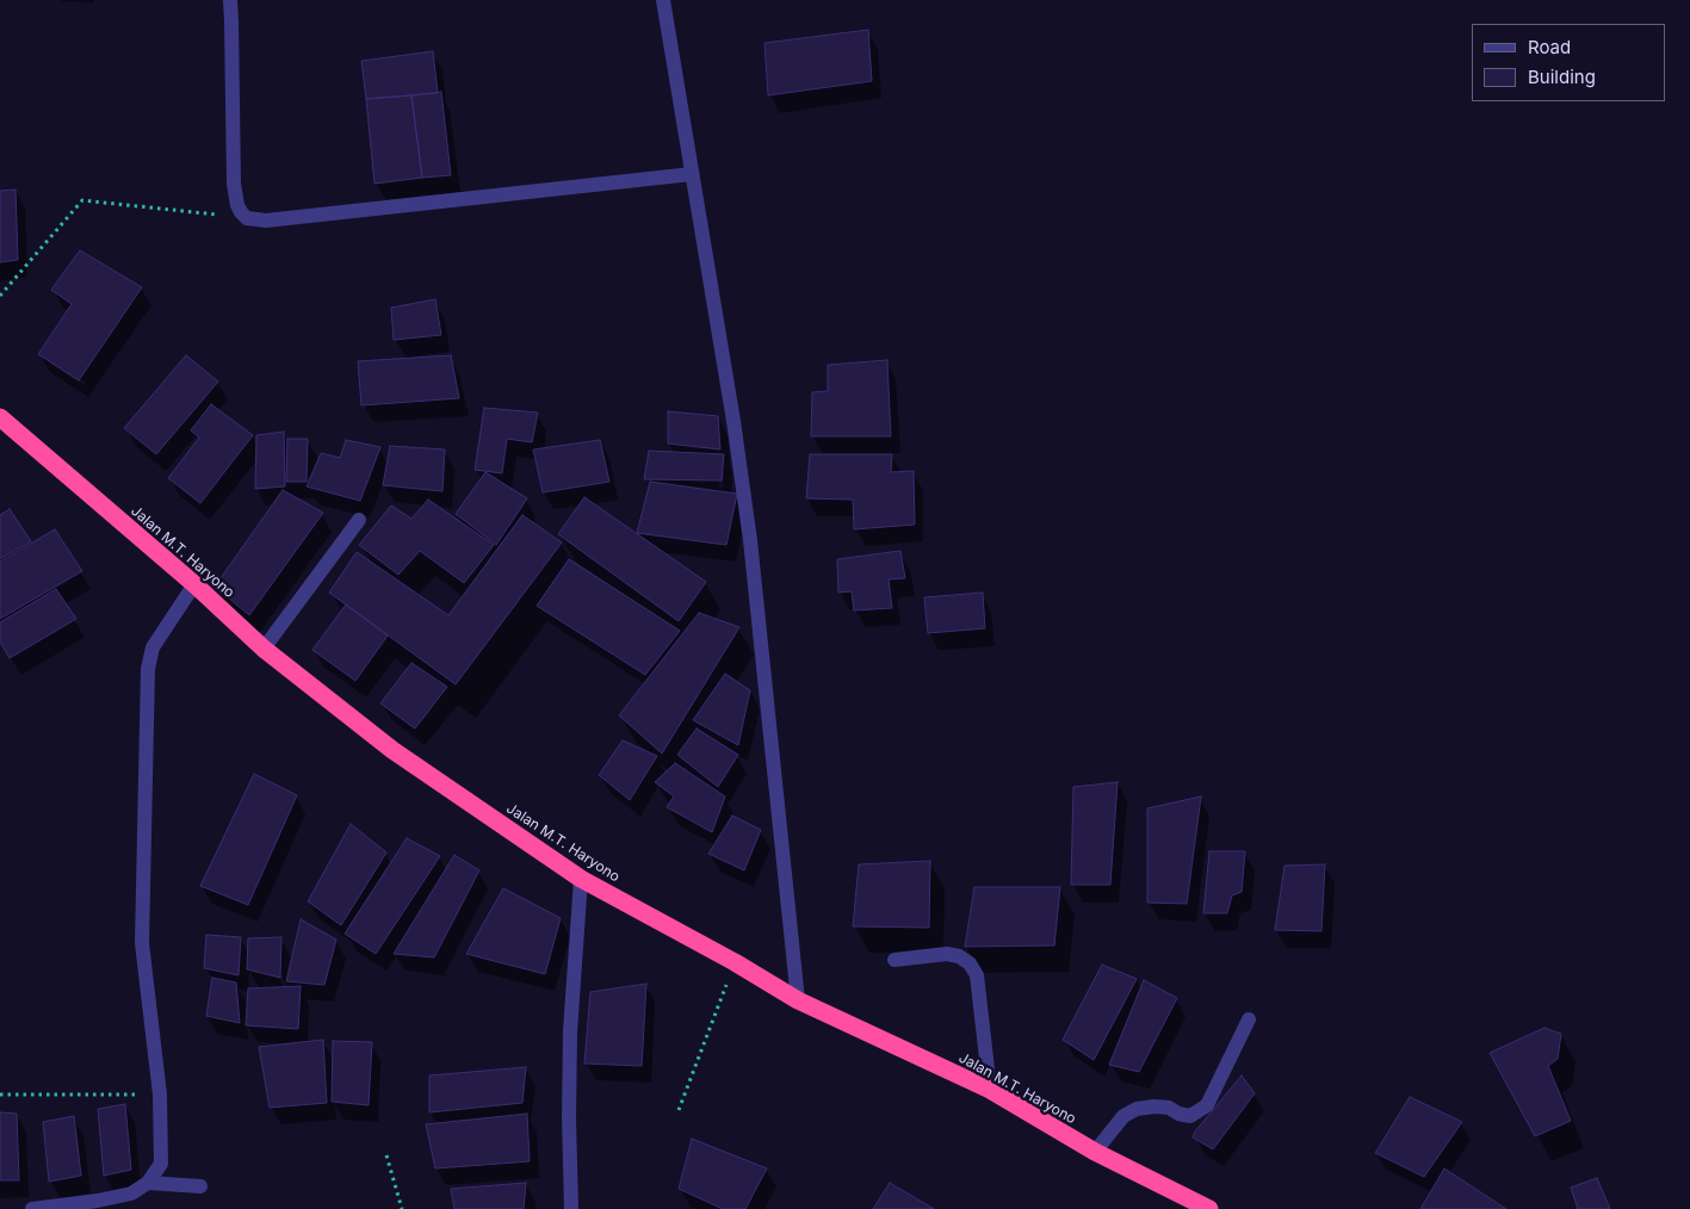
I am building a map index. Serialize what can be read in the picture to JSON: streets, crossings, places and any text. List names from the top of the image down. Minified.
{"streets":{"highway":["Jalan M.T. Haryono"]},"legend":["Road","Building"]}
